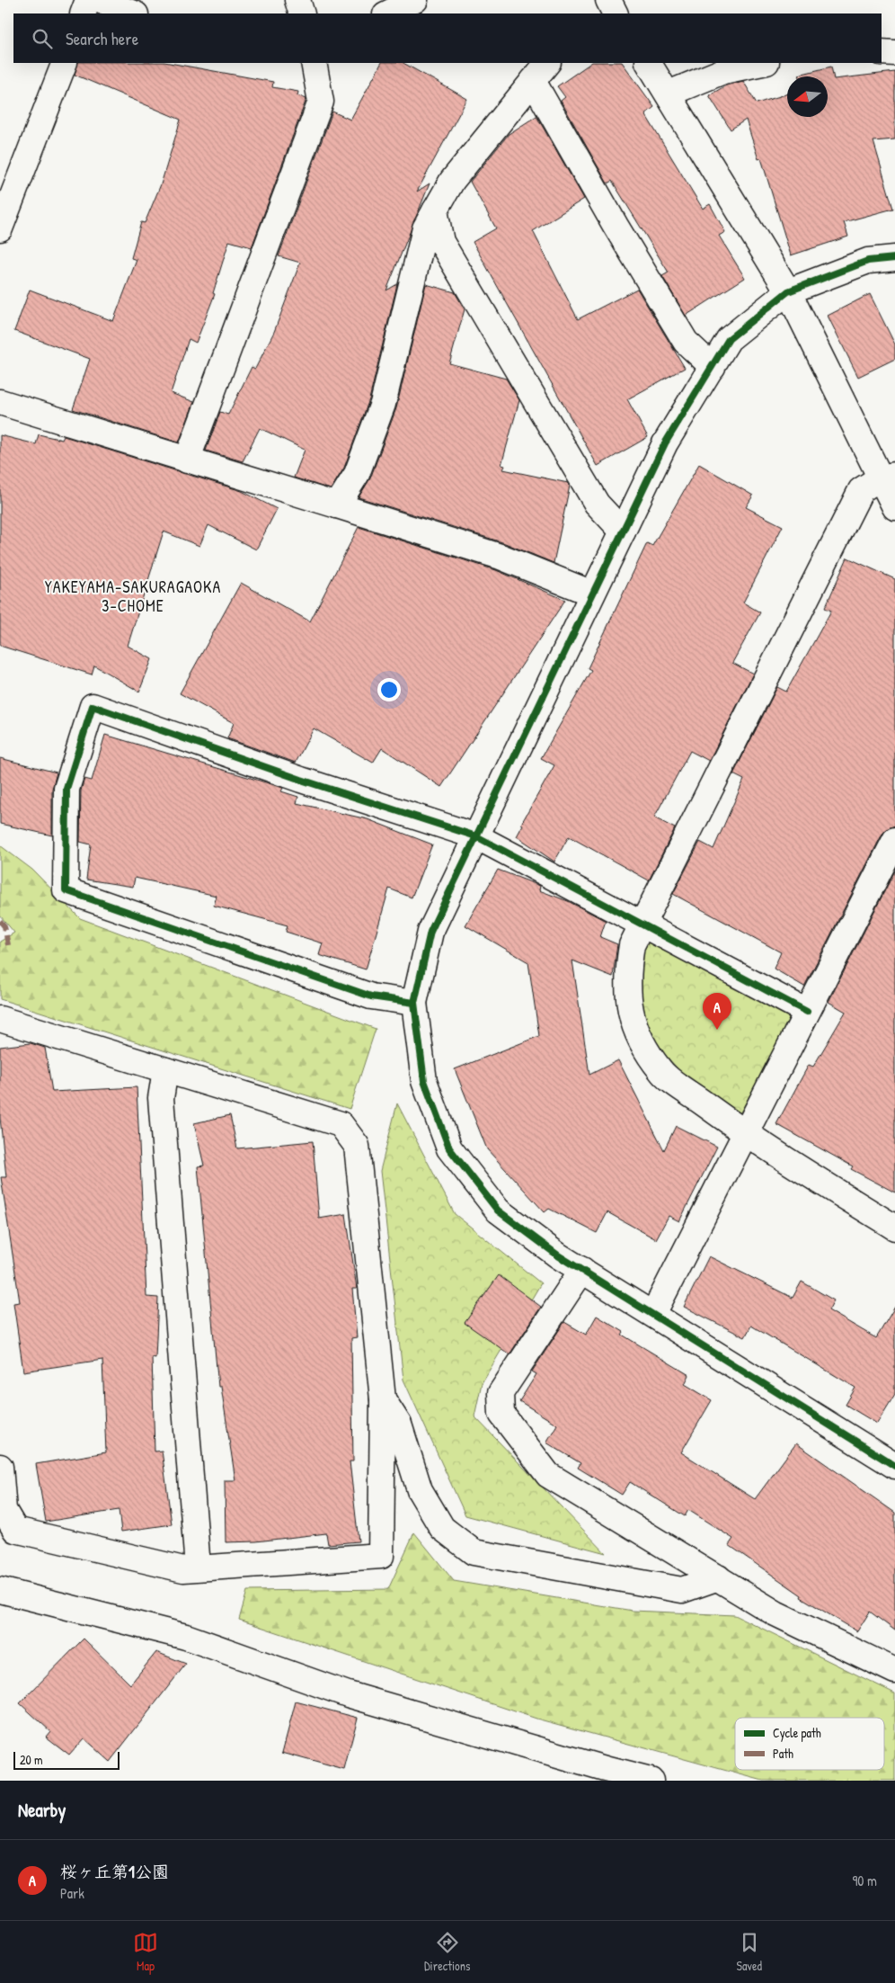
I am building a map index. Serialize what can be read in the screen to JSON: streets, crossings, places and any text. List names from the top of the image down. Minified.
{"districts":["YAKEYAMA-SAKURAGAOKA 3-CHOME"],"legend":["Cycle path","Path"],"scale_bar":"20 m","north":"left","page":{"search":"Search here","pins":"A","scale":"20 m","heading":"Nearby","list":[{"mark":"A","name":"桜ヶ丘第1公園","note":"Park","value":"90 m"}],"nav":["Map","Directions","Saved"]}}
